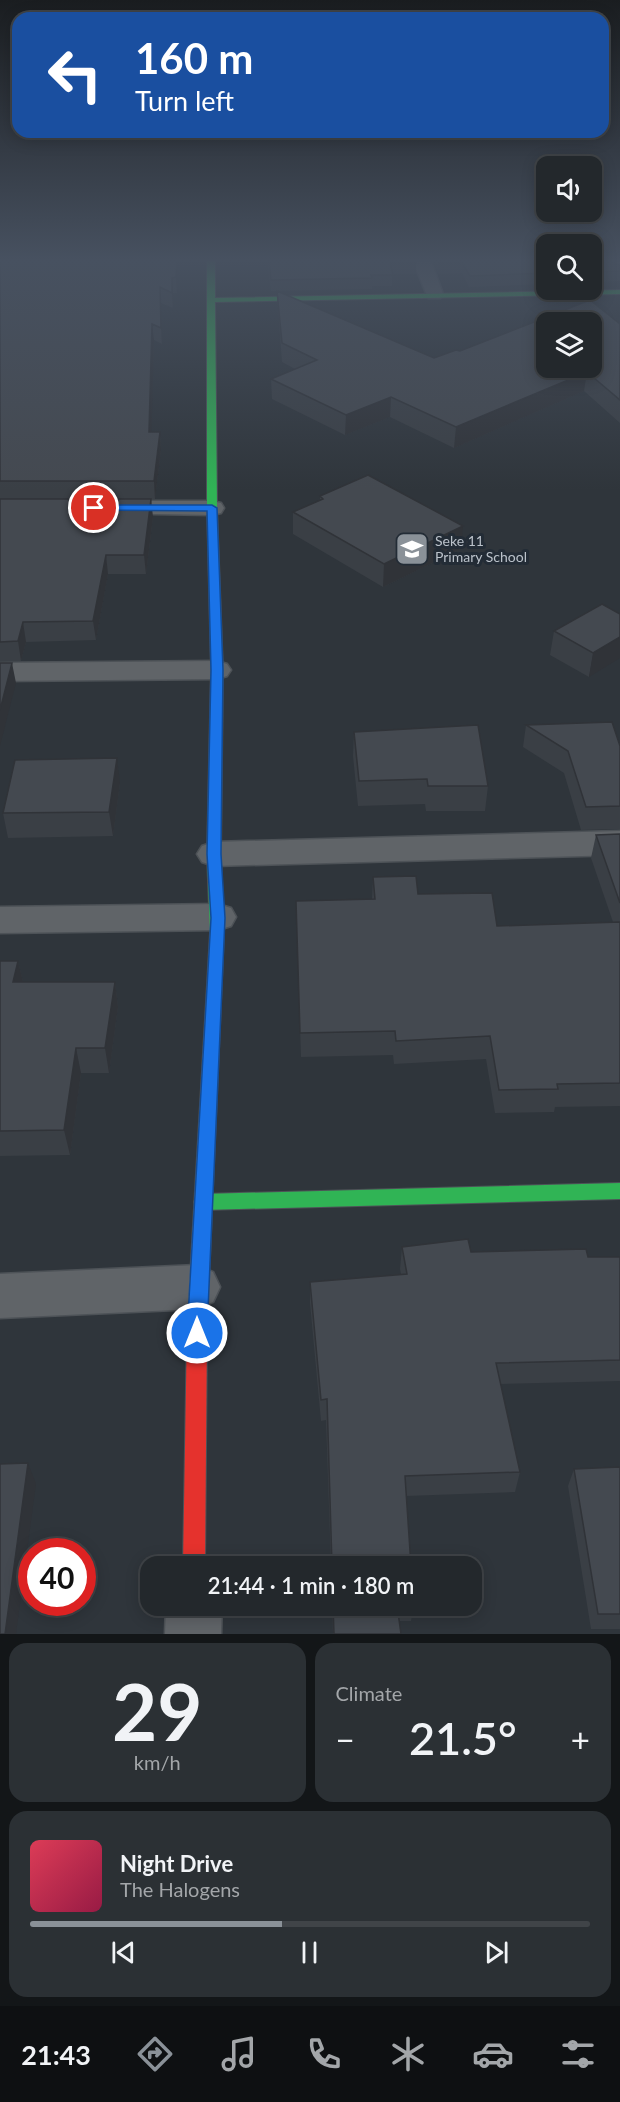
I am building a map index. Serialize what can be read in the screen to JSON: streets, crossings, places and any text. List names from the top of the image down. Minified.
{"places":{"school or university":["Seke 11 Primary School"]},"page":{"turn":["160 m","Turn left"],"limit":"40","trip":"21:44 · 1 min · 180 m","tile":[["29","km/h"],"Climate"],"heat":["−","21.5°","+"],"song":["Night Drive","The Halogens"],"tabs":"21:43"}}
